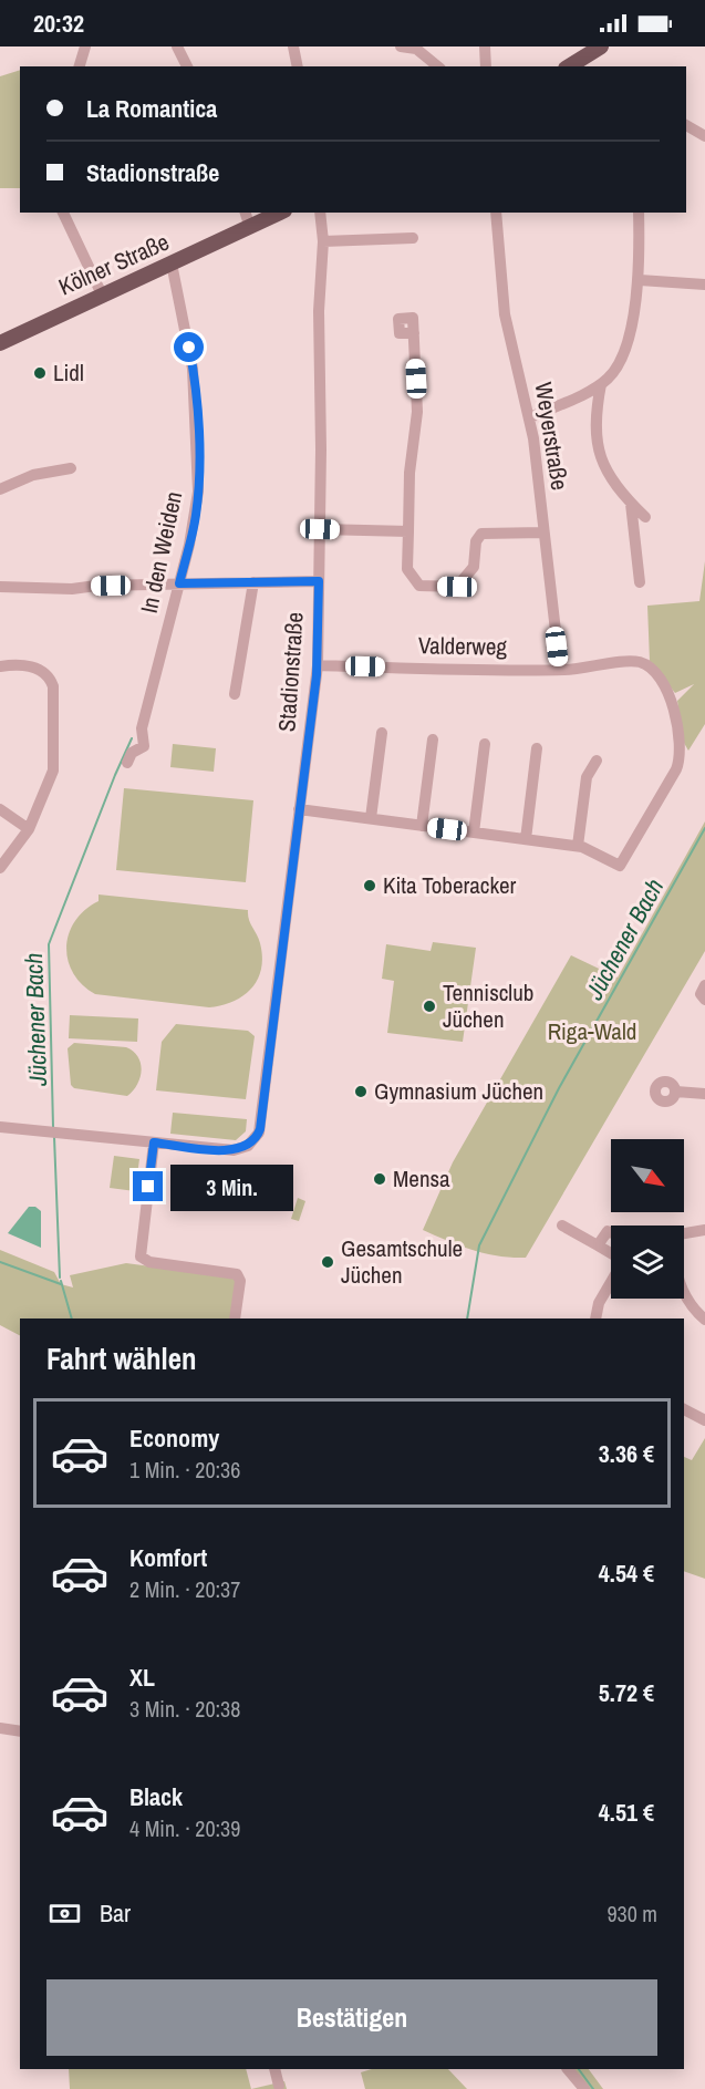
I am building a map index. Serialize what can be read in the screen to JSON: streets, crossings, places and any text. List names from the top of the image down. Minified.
{"streets":{"main road":["Kölner Straße"],"street":["Weyerstraße","In den Weiden","Valderweg","Stadionstraße"]},"crossings":[["Kölner Straße","In den Weiden"],["Weyerstraße","Valderweg"],["Valderweg","Stadionstraße"]],"water":["Jüchener Bach"],"parks":["Riga-Wald"],"places":["Lidl","Kita Toberacker","Tennisclub Jüchen","Gymnasium Jüchen","Mensa","Gesamtschule Jüchen"],"north":"bottom right","page":{"status":"20:32","banner":["La Romantica","Stadionstraße"],"bubble":"3 Min.","heading":"Fahrt wählen","list":[{"name":"Economy","note":"1 Min. · 20:36","value":"3.36 €"},{"name":"Komfort","note":"2 Min. · 20:37","value":"4.54 €"},{"name":"XL","note":"3 Min. · 20:38","value":"5.72 €"},{"name":"Black","note":"4 Min. · 20:39","value":"4.51 €"}],"pay":["Bar","930 m"],"buttons":"Bestätigen"}}
